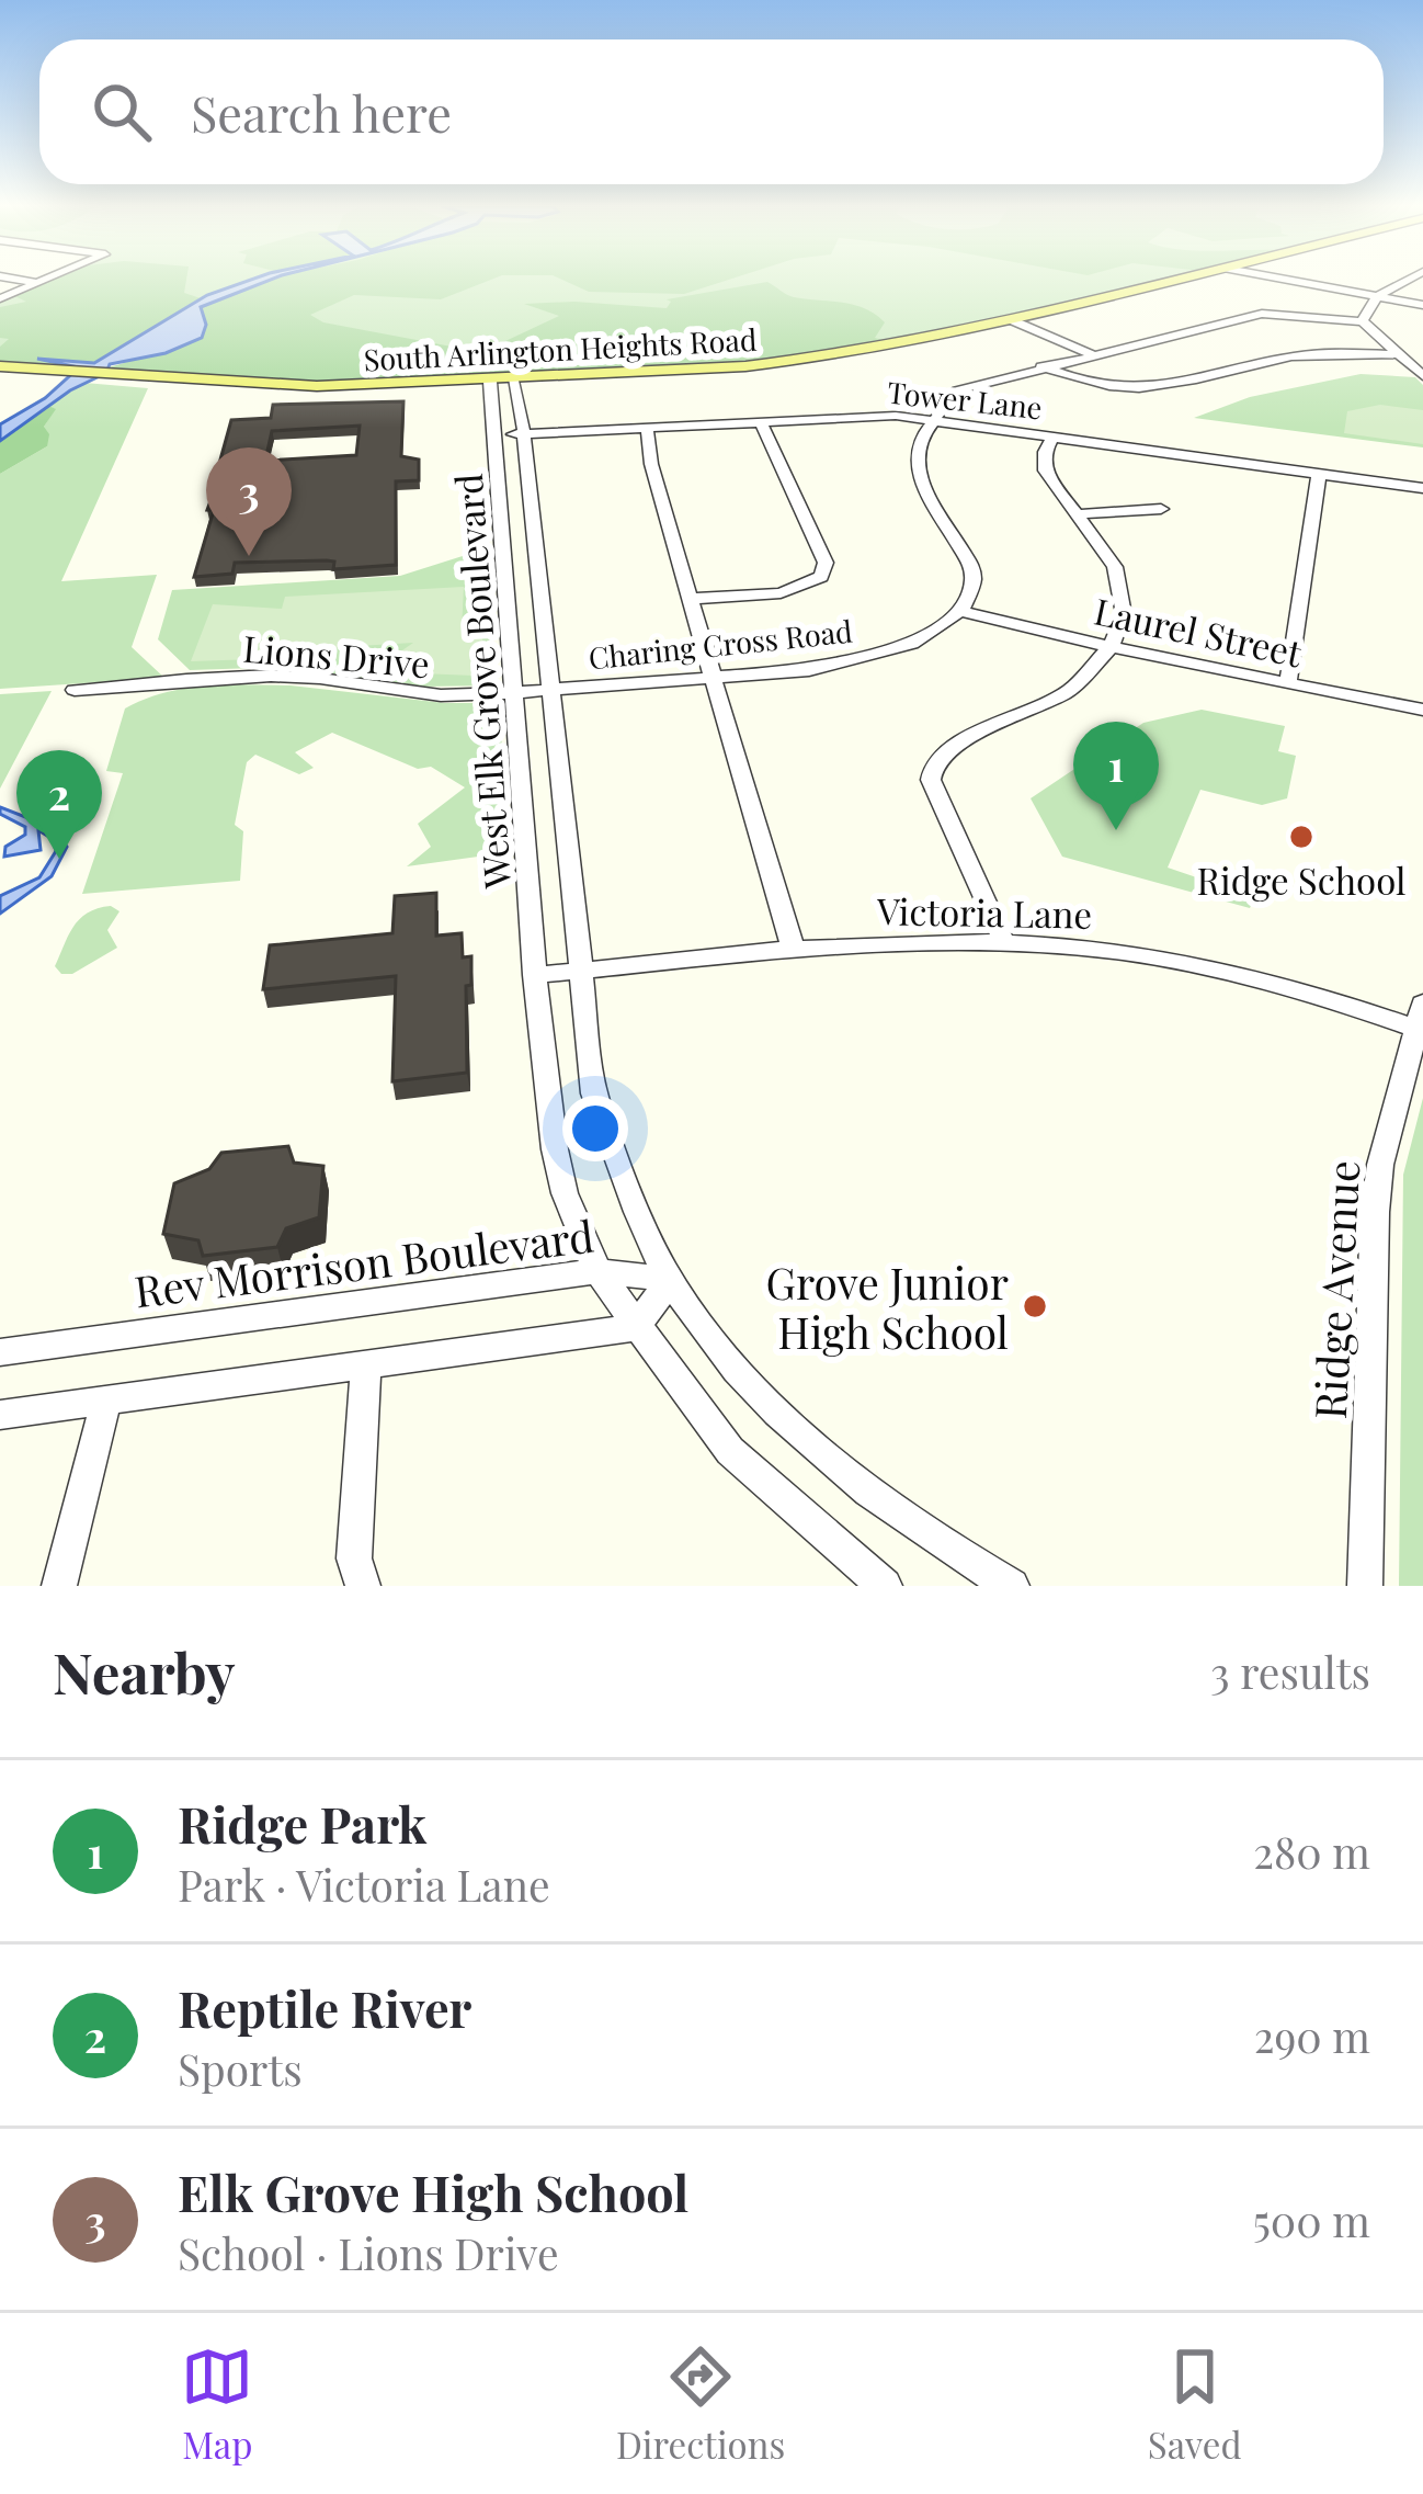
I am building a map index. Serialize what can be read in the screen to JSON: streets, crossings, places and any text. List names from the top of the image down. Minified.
{"streets":{"main road":["South Arlington Heights Road"],"street":["Tower Lane","Laurel Street","Charing Cross Road","Lions Drive","West Elk Grove Boulevard","Victoria Lane","Rev Morrison Boulevard","Ridge Avenue"]},"crossings":[["South Arlington Heights Road","West Elk Grove Boulevard"],["Tower Lane","West Elk Grove Boulevard"],["Laurel Street","Charing Cross Road"],["Charing Cross Road","Lions Drive"],["Charing Cross Road","West Elk Grove Boulevard"],["Lions Drive","West Elk Grove Boulevard"],["West Elk Grove Boulevard","Victoria Lane"],["West Elk Grove Boulevard","Rev Morrison Boulevard"],["Victoria Lane","Ridge Avenue"]],"places":["Ridge School","Grove Junior High School"],"page":{"search":"Search here","pins":["3","1","2"],"heading":["Nearby","3 results"],"list":[{"mark":"1","name":"Ridge Park","note":"Park · Victoria Lane","value":"280 m"},{"mark":"2","name":"Reptile River","note":"Sports","value":"290 m"},{"mark":"3","name":"Elk Grove High School","note":"School · Lions Drive","value":"500 m"}],"nav":["Map","Directions","Saved"]}}
